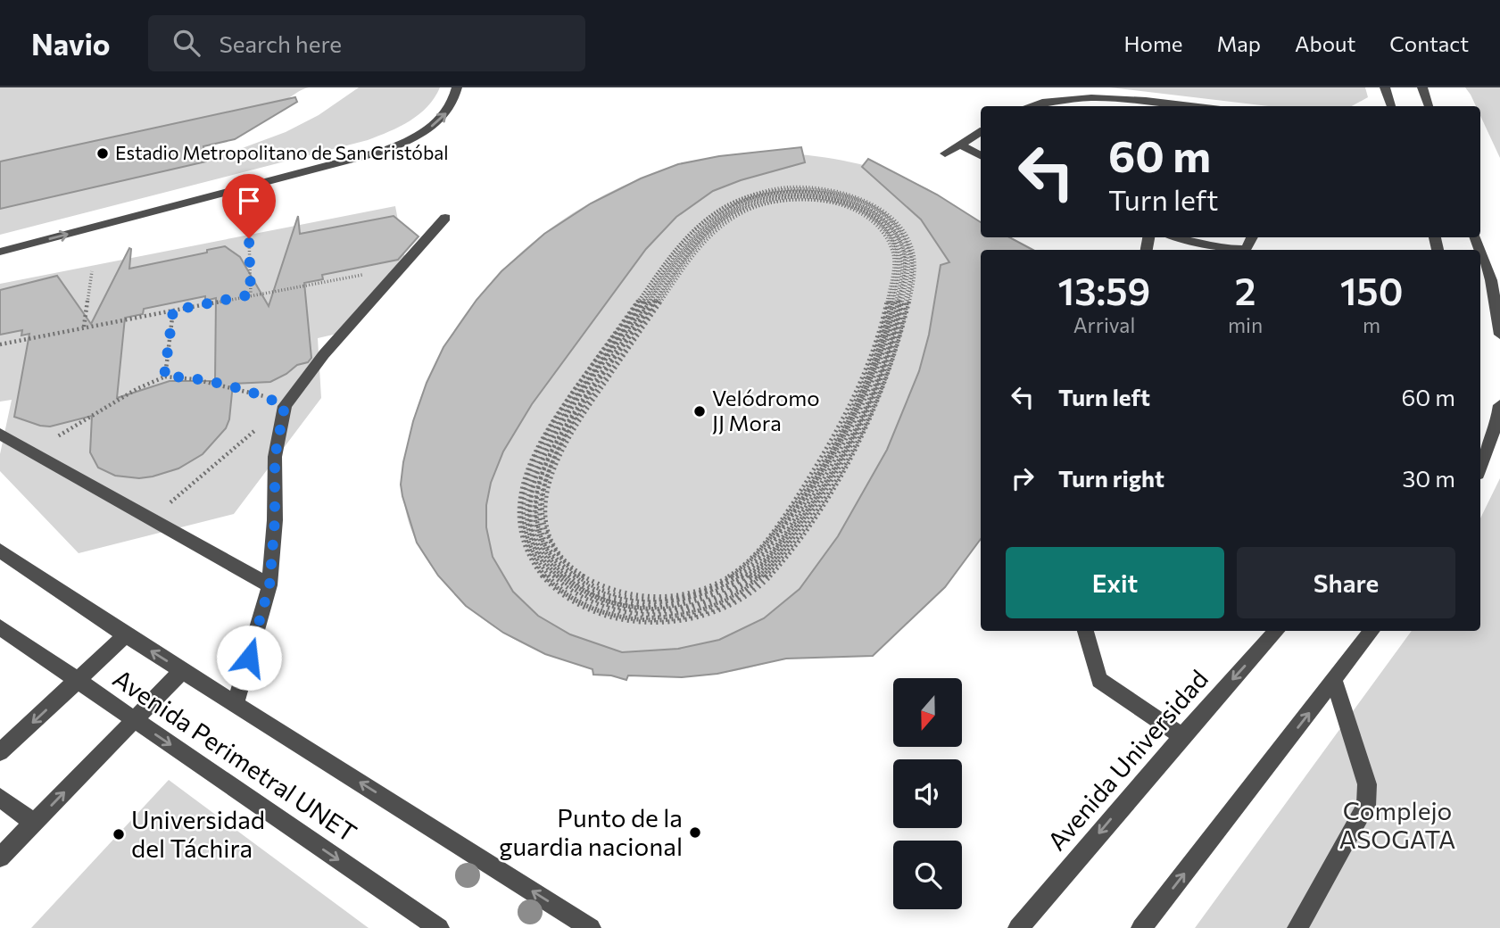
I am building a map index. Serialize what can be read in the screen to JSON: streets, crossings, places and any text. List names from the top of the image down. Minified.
{"streets":{"street":["Avenida Perimetral UNET","Avenida Universidad"]},"parks":["Complejo ASOGATA"],"places":["Estadio Metropolitano de San Cristóbal","Velódromo JJ Mora","Punto de la guardia nacional","Universidad del Táchira"],"north":"bottom","page":{"header":"Navio","search":"Search here","nav":["Home","Map","About","Contact"],"turn":["60 m","Turn left"],"eta":["13:59","Arrival","2","min","150","m"],"list":[{"name":"Turn left","value":"60 m"},{"name":"Turn right","value":"30 m"}],"buttons":["Exit","Share"]}}
